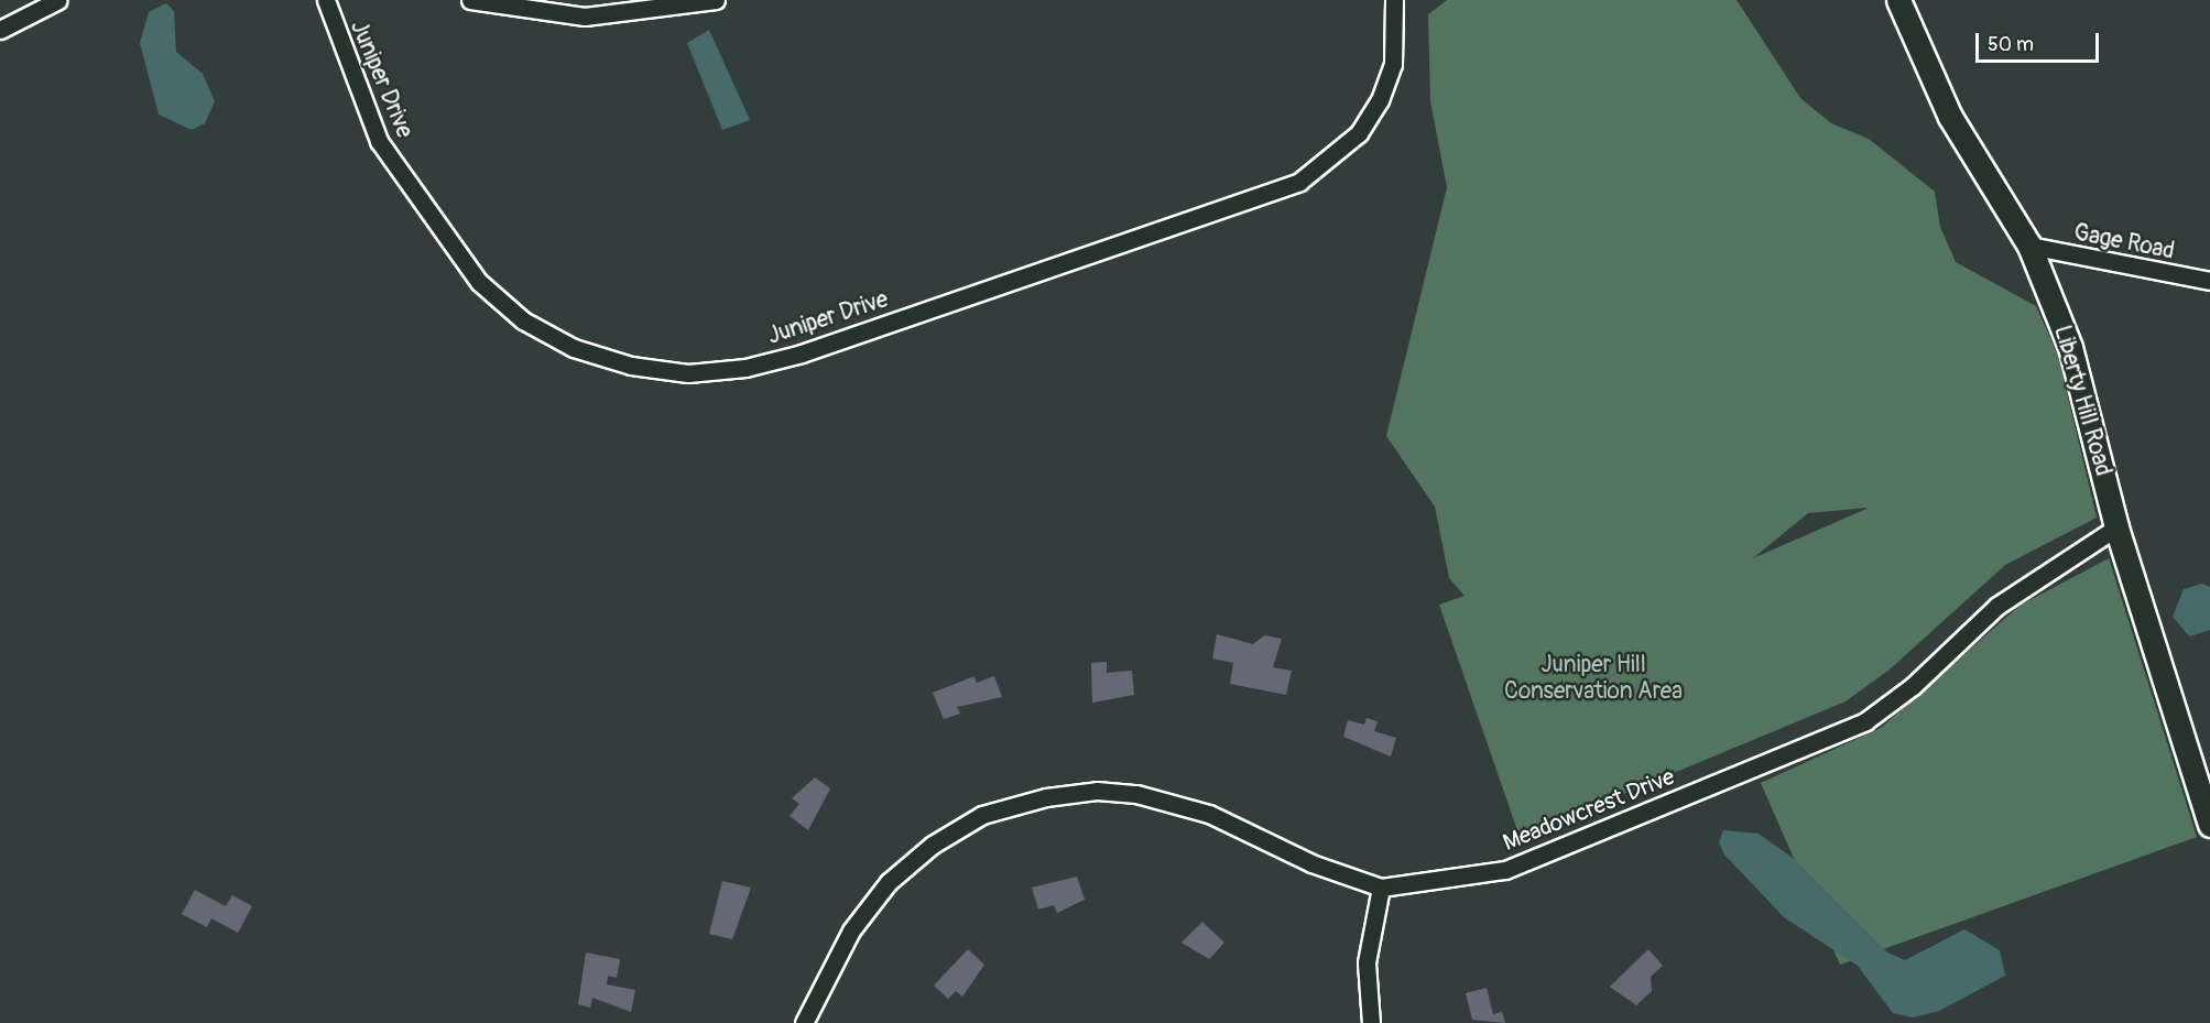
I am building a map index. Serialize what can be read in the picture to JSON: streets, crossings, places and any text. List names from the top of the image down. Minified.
{"streets":{"street":["Juniper Drive","Gage Road","Liberty Hill Road","Meadowcrest Drive"]},"crossings":[["Gage Road","Liberty Hill Road"],["Liberty Hill Road","Meadowcrest Drive"]],"parks":["Juniper Hill Conservation Area"],"scale_bar":"50 m"}
